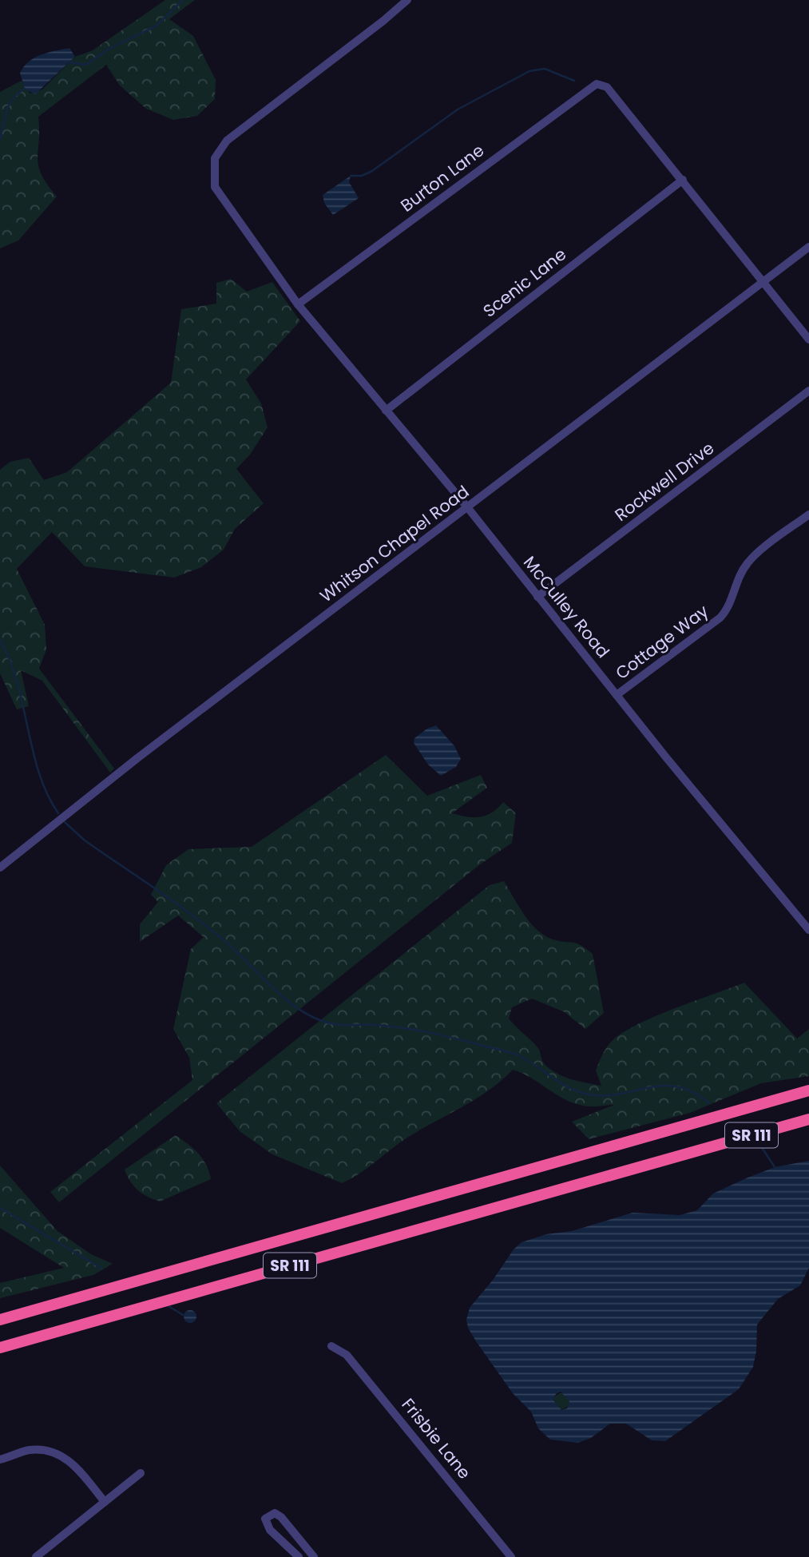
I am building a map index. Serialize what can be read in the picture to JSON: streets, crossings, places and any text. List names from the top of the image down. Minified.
{"streets":{"highway":["SR 111"],"street":["Burton Lane","Scenic Lane","Rockwell Drive","Whitson Chapel Road","McCulley Road","Cottage Way","Frisbie Lane"]},"crossings":[["Burton Lane","Scenic Lane"],["Burton Lane","McCulley Road"],["Scenic Lane","McCulley Road"],["Rockwell Drive","McCulley Road"],["Whitson Chapel Road","McCulley Road"],["McCulley Road","Cottage Way"]]}
